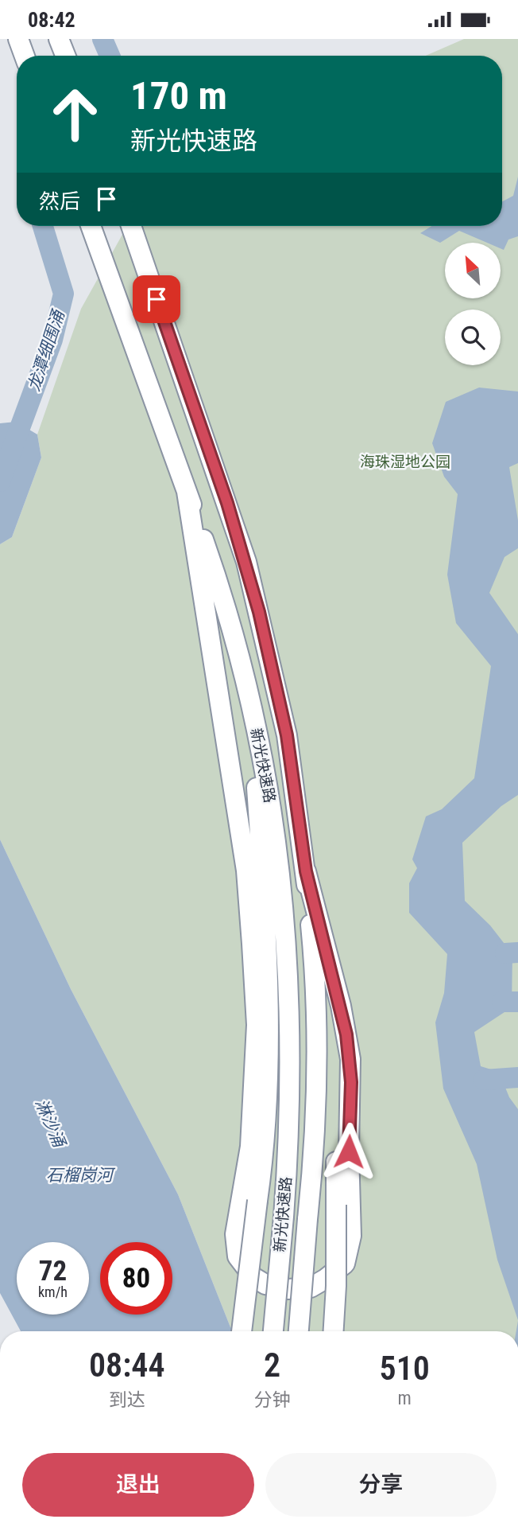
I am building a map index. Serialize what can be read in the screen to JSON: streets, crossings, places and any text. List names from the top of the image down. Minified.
{"streets":{"highway":["新光快速路"]},"water":["龙潭细围涌","淋沙涌","石榴岗河"],"parks":["海珠湿地公园"],"north":"top left","page":{"status":"08:42","turn":["170 m","新光快速路"],"then":"然后","speed":"72 km/h","limit":"80","eta":["08:44","到达","2","分钟","510","m"],"buttons":["退出","分享"]}}
